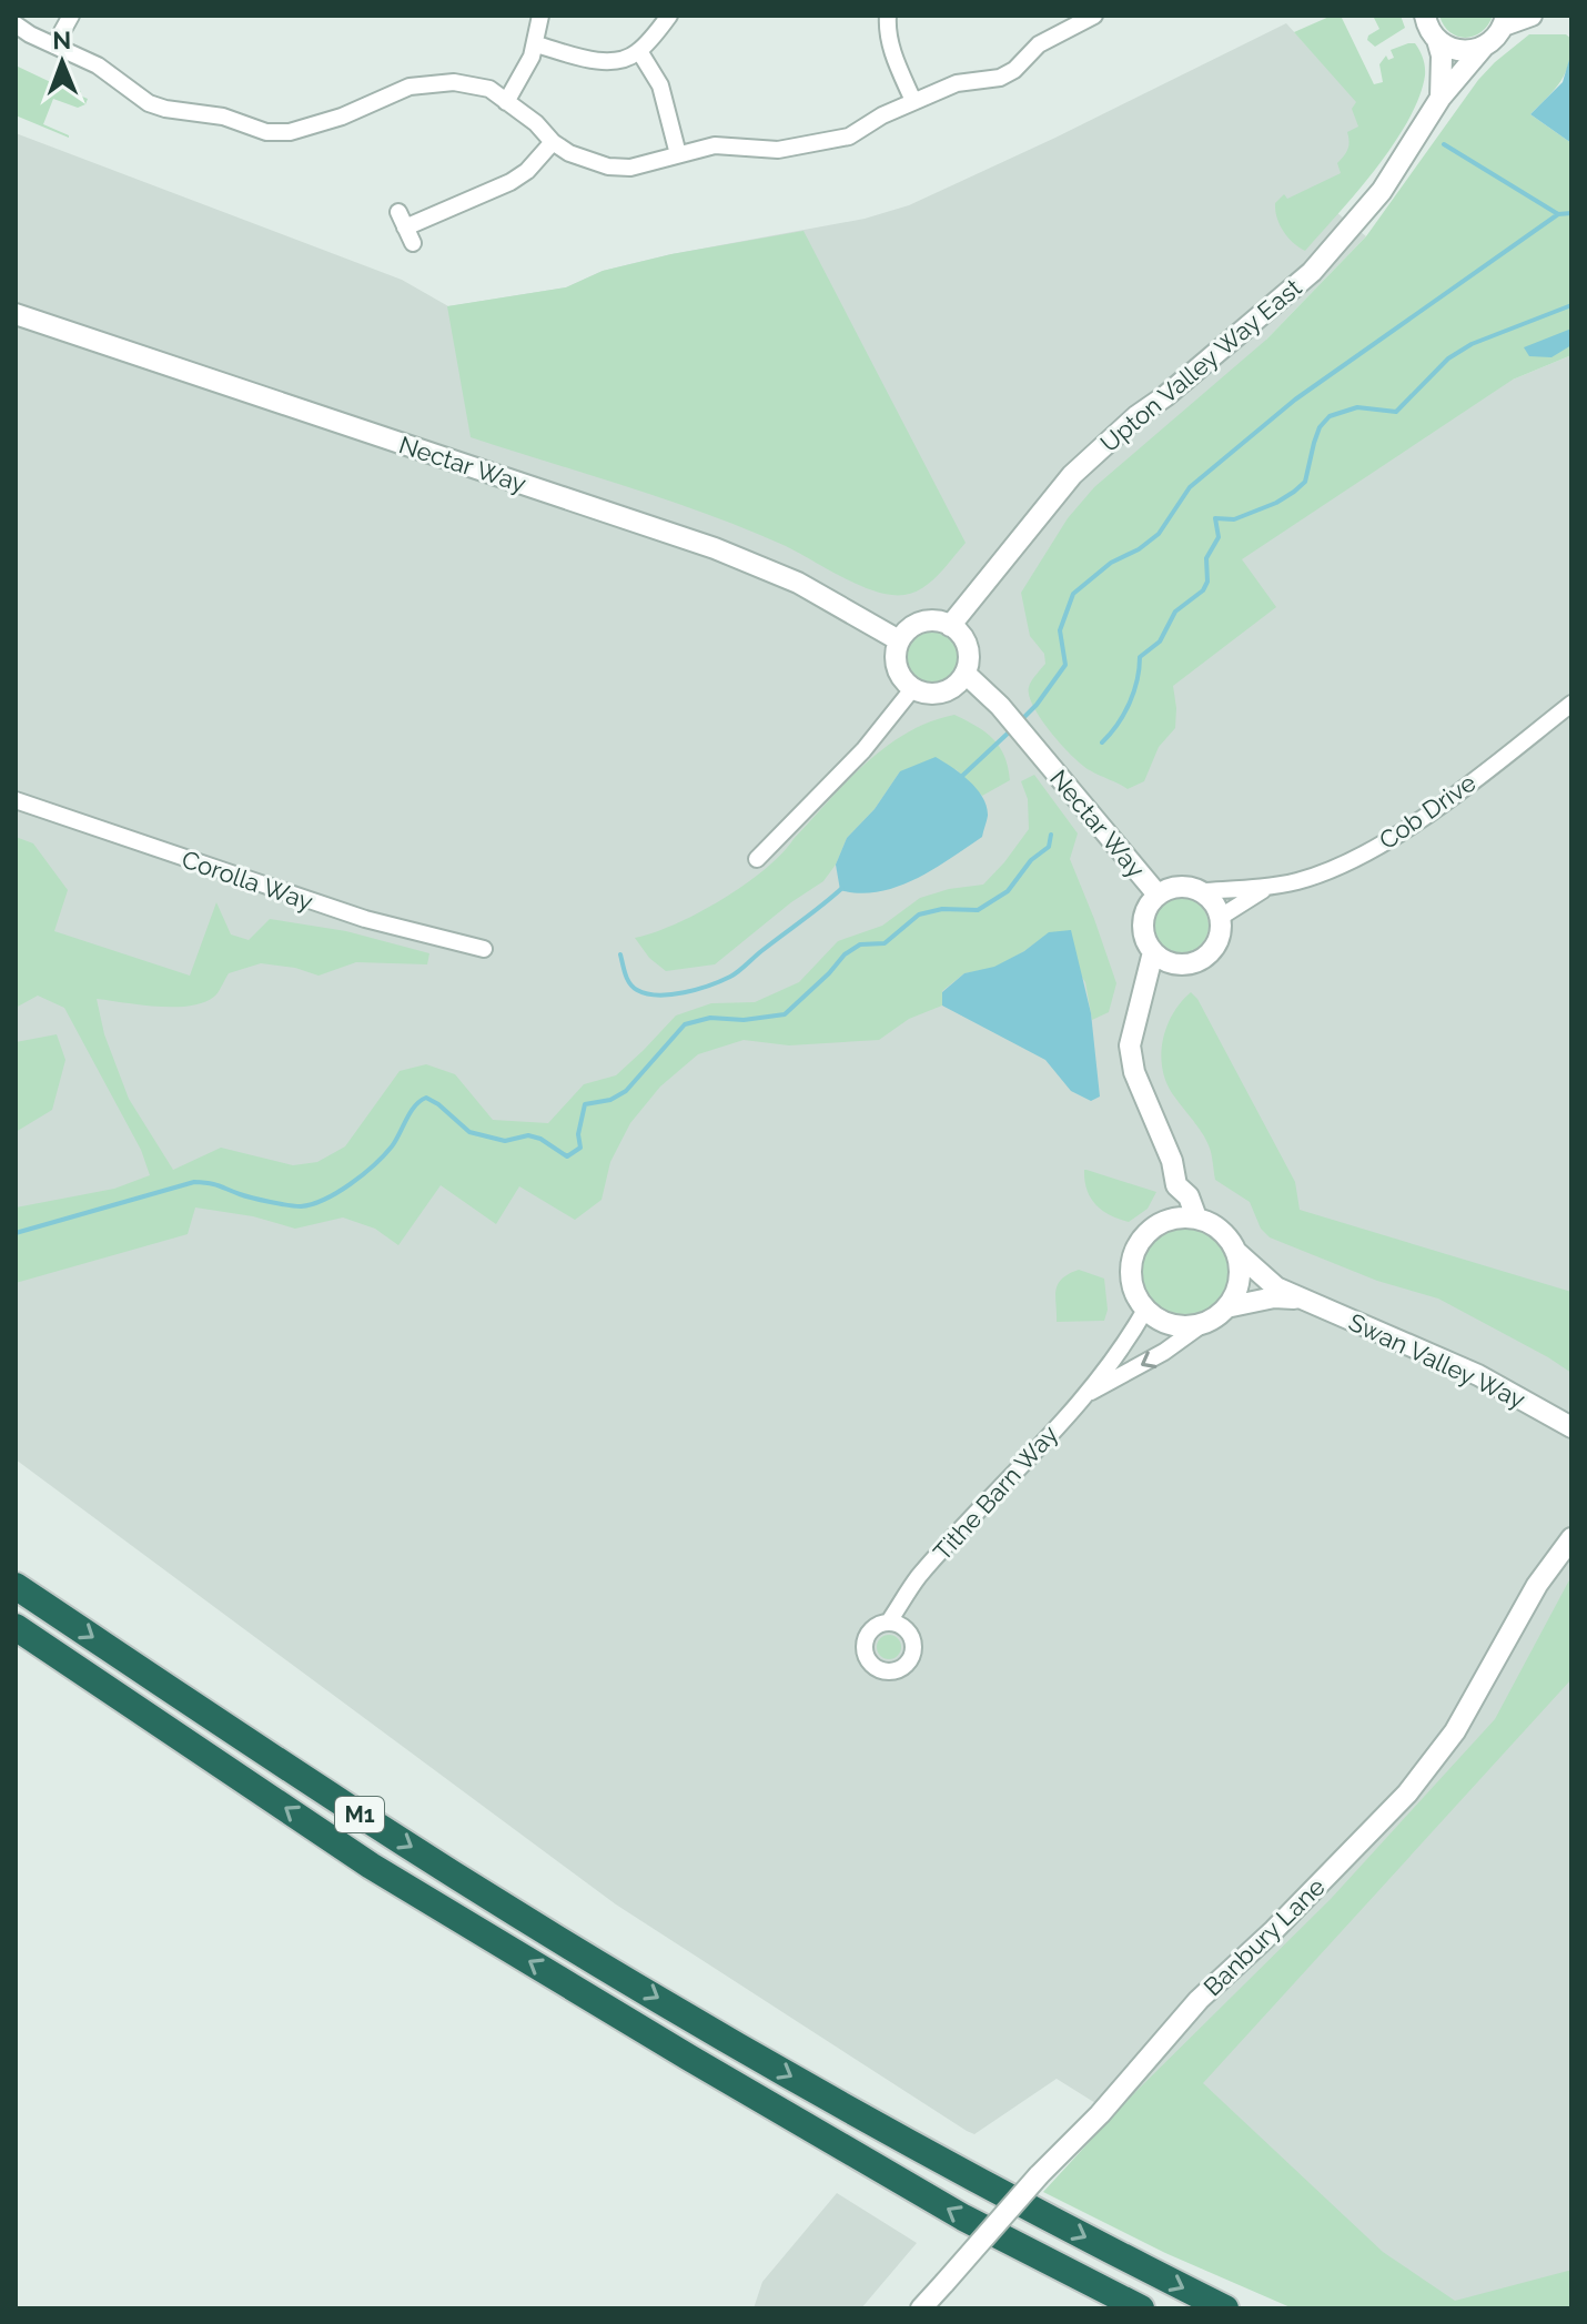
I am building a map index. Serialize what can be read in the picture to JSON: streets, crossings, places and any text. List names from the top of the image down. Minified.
{"streets":{"highway":["M1"],"street":["Upton Valley Way East","Nectar Way","Cob Drive","Corolla Way","Swan Valley Way","Tithe Barn Way","Banbury Lane"]},"crossings":[["Upton Valley Way East","Nectar Way"],["Nectar Way","Cob Drive"],["Swan Valley Way","Tithe Barn Way"]],"north":"top"}
